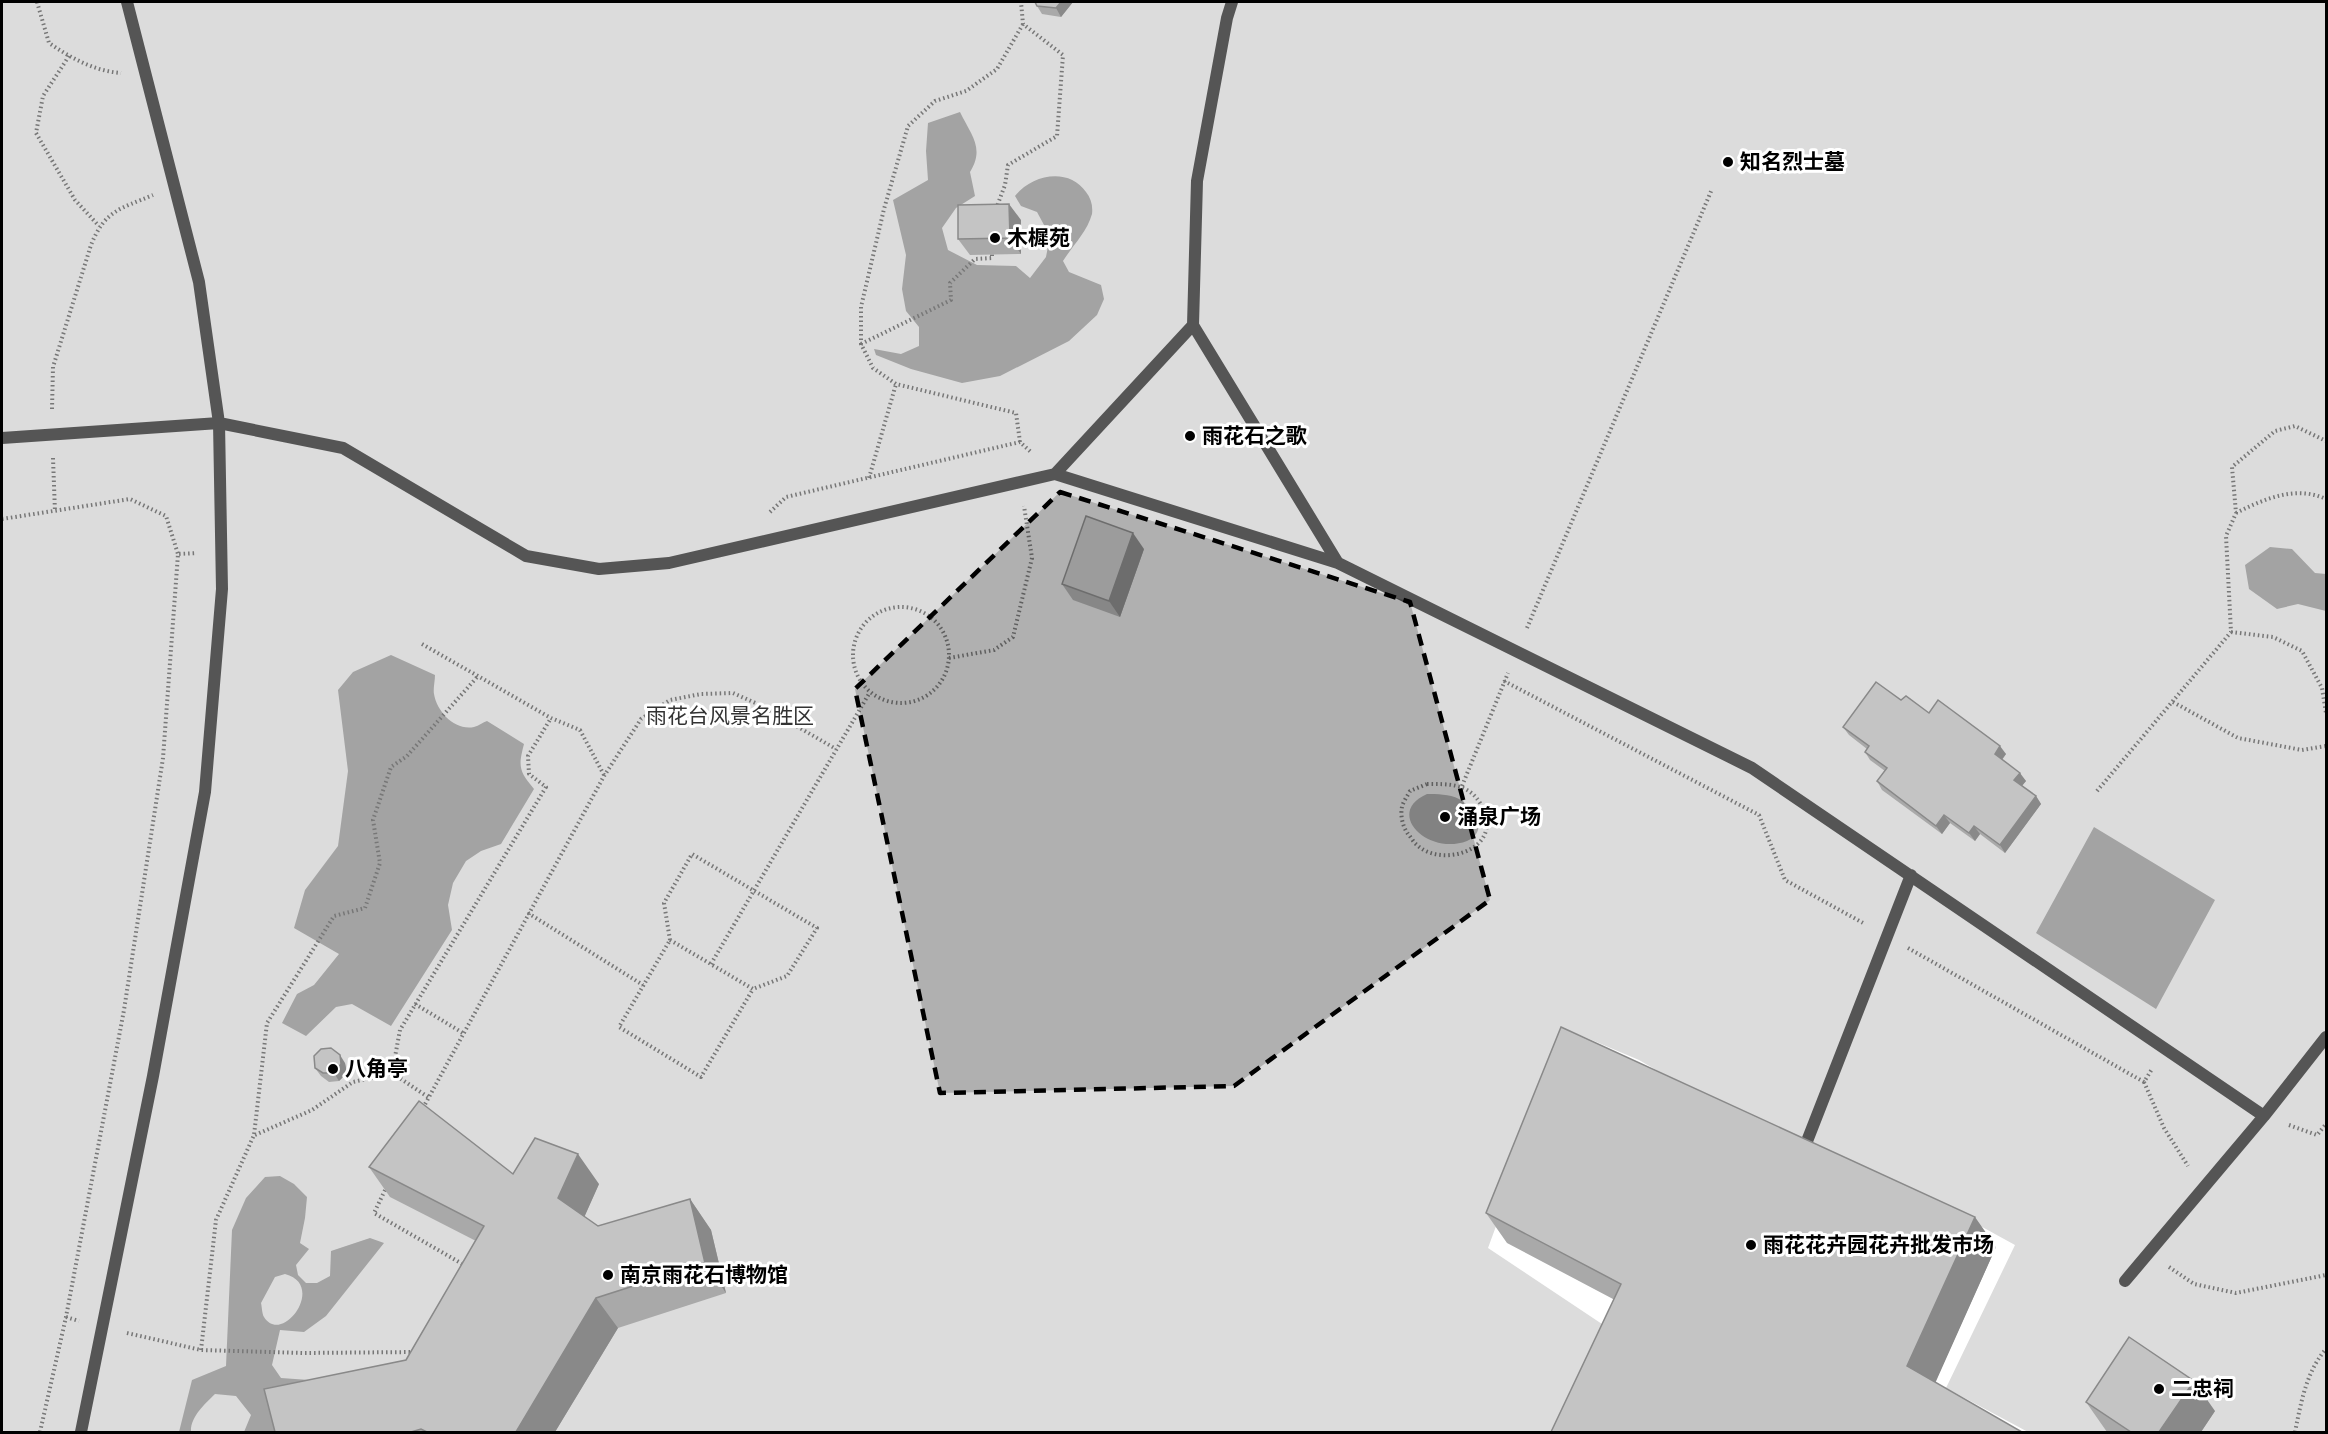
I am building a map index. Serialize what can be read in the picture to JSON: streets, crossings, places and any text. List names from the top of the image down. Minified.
{"parks":["雨花台风景名胜区"],"places":["知名烈士墓","木樨苑","雨花石之歌","涌泉广场","八角亭","雨花花卉园花卉批发市场","南京雨花石博物馆","二忠祠"]}
